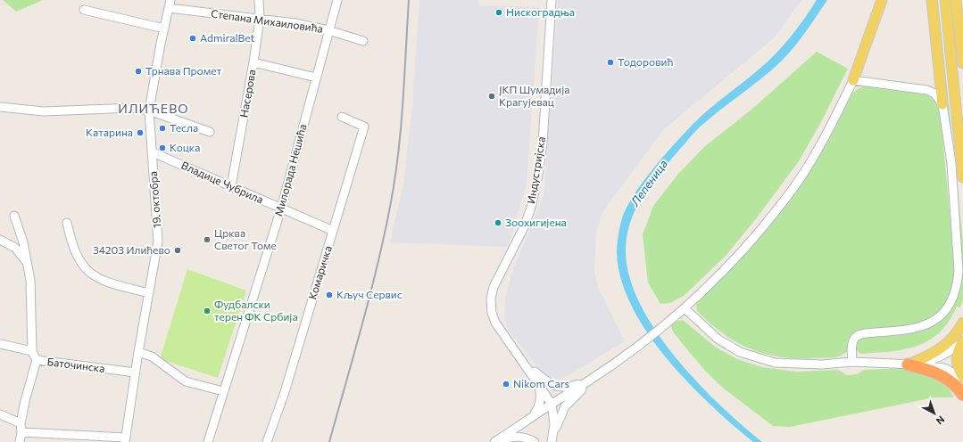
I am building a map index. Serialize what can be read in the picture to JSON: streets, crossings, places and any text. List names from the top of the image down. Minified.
{"streets":{"street":["Степана Михаиловића","Насерова","Милорада Нешића","Индустријска","Владице Чубрила","19. октобра","Комаричка","Баточинска"]},"crossings":[["Степана Михаиловића","Насерова"],["Степана Михаиловића","Милорада Нешића"],["Степана Михаиловића","19. октобра"],["Насерова","Владице Чубрила"],["Милорада Нешића","Владице Чубрила"],["Владице Чубрила","19. октобра"],["Владице Чубрила","Комаричка"],["19. октобра","Баточинска"]],"districts":["ИЛИЋЕВО"],"water":["Лепеница"],"places":["Нискоградња","AdmiralBet","Тодоровић","Трнава Промет","ЈКП Шумадија Крагујевац","Тесла","Катарина","Коцка","Зоохигијена","Црква Светог Томе","34203 Илићево","Кључ Сервис","Фудбалски терен ФК Србија","Nikom Cars"],"north":"bottom right"}
